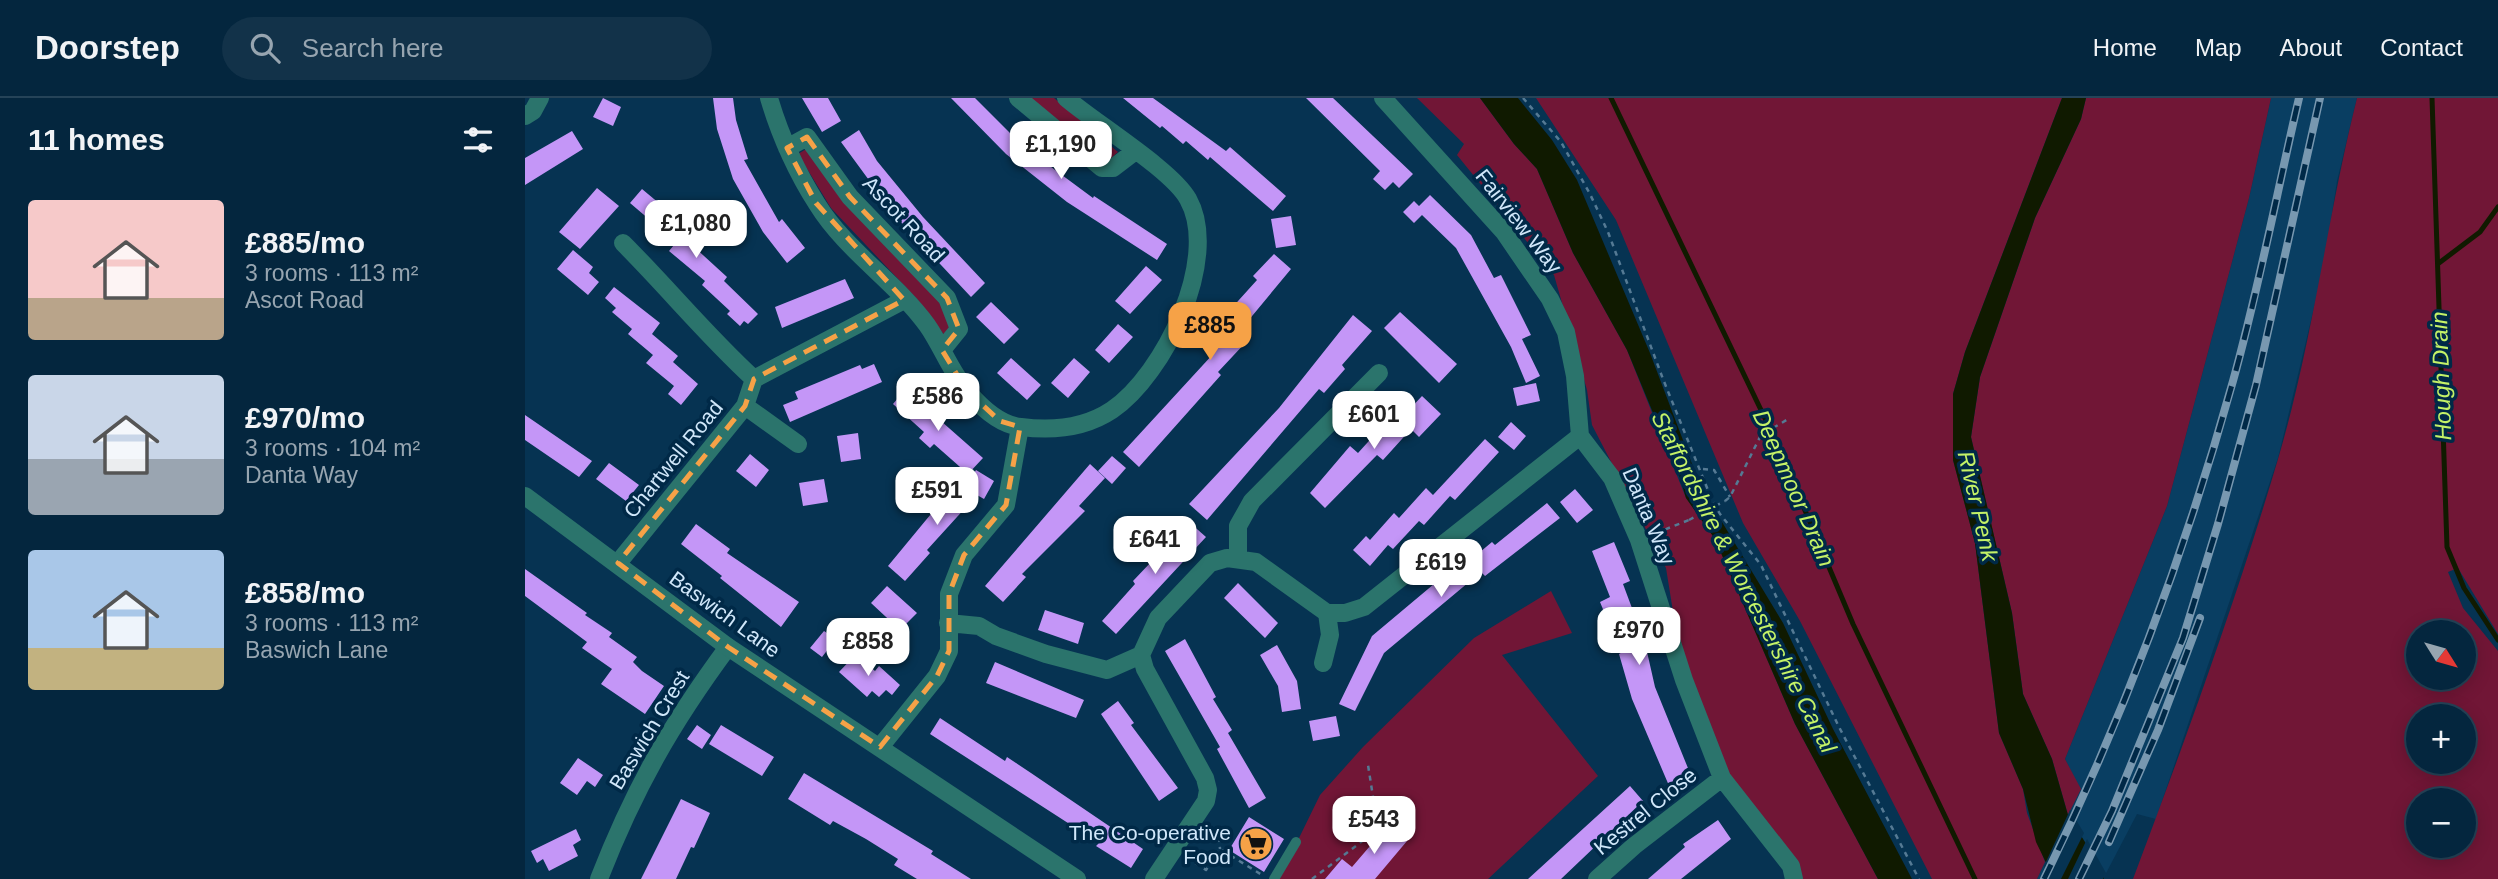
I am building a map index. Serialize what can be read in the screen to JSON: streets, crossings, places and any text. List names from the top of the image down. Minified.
{"streets":{"street":["Ascot Road","Fairview Way","Chartwell Road","Danta Way","Baswich Lane","Baswich Crest","Kestrel Close"]},"crossings":[["Fairview Way","Danta Way"],["Chartwell Road","Baswich Lane"],["Danta Way","Kestrel Close"],["Baswich Lane","Baswich Crest"]],"water":["Hough Drain","Deepmoor Drain","River Penk","Staffordshire & Worcestershire Canal"],"places":{"supermarket":["The Co-operative Food"]},"north":"bottom right","page":{"header":"Doorstep","search":"Search here","nav":["Home","Map","About","Contact"],"heading":"11 homes","price":["£1,190","£1,080","£885","£586","£601","£591","£641","£619","£970","£858","£543"],"list":[{"name":"£885/mo","note":"3 rooms · 113 m² · Ascot Road"},{"name":"£970/mo","note":"3 rooms · 104 m² · Danta Way"},{"name":"£858/mo","note":"3 rooms · 113 m² · Baswich Lane"}],"map_buttons":["+","−"]}}
